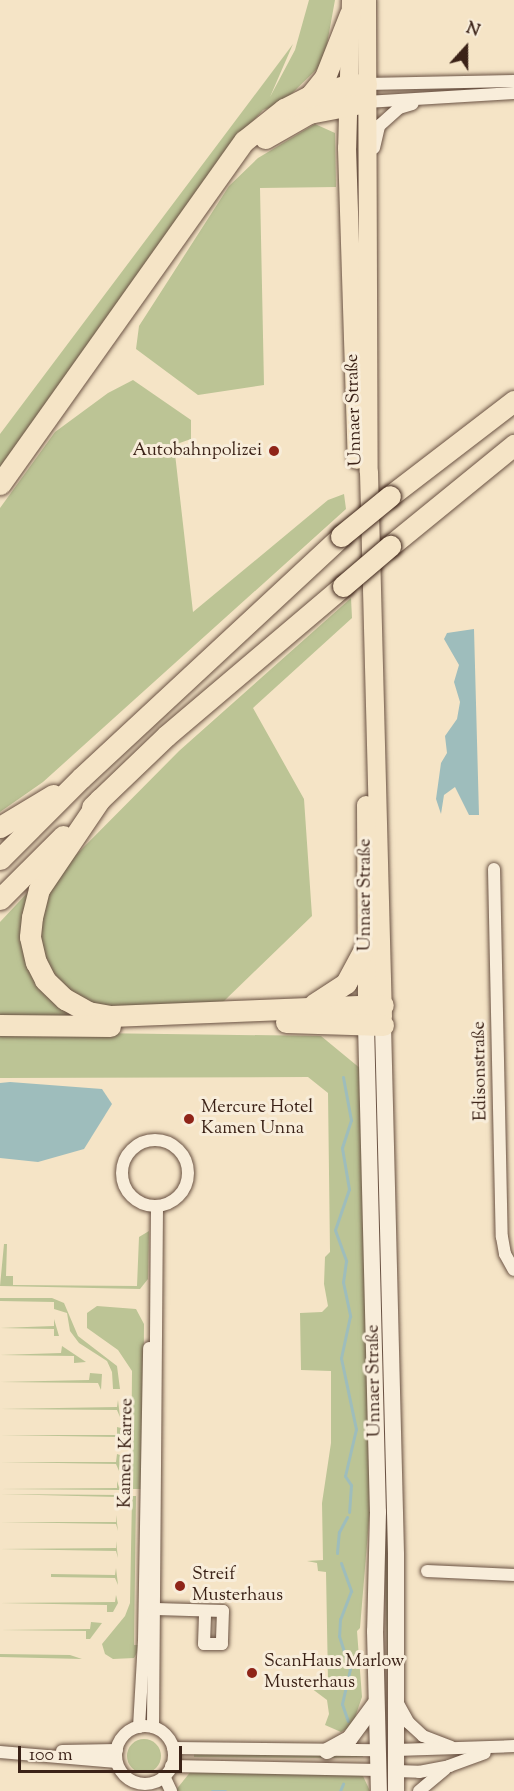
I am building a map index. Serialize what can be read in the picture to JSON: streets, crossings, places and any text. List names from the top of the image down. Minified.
{"streets":{"main road":["Unnaer Straße"],"street":["Edisonstraße","Kamen Karree"]},"places":["Autobahnpolizei","Mercure Hotel Kamen Unna","Streif Musterhaus","ScanHaus Marlow Musterhaus"],"scale_bar":"100 m","north":"top"}
